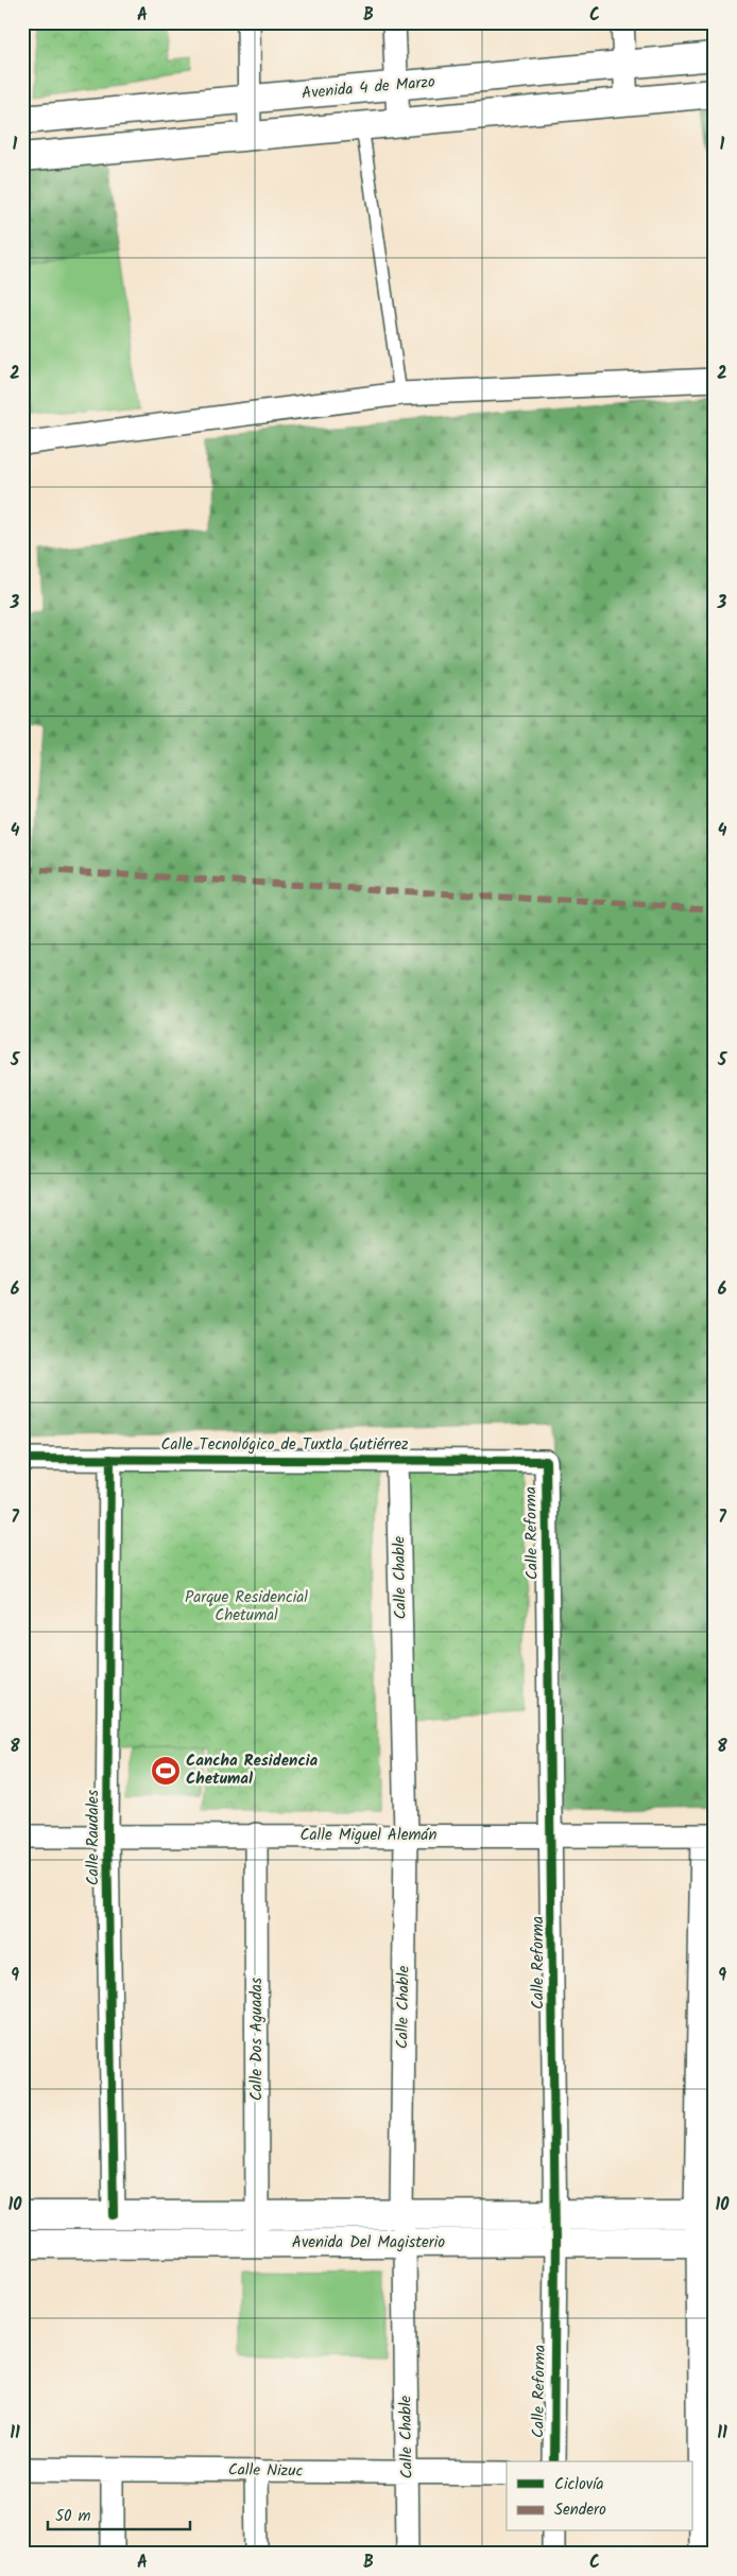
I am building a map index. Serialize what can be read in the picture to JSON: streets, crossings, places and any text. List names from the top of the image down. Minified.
{"streets":{"street":["Avenida 4 de Marzo","Calle Tecnológico de Tuxtla Gutiérrez","Calle Reforma","Calle Chable","Calle Miguel Alemán","Calle Raudales","Calle Dos Aguadas","Avenida Del Magisterio","Calle Nizuc"]},"crossings":[["Calle Tecnológico de Tuxtla Gutiérrez","Calle Reforma"],["Calle Tecnológico de Tuxtla Gutiérrez","Calle Chable"],["Calle Tecnológico de Tuxtla Gutiérrez","Calle Raudales"],["Calle Reforma","Calle Miguel Alemán"],["Calle Reforma","Avenida Del Magisterio"],["Calle Chable","Calle Miguel Alemán"],["Calle Chable","Avenida Del Magisterio"],["Calle Chable","Calle Nizuc"],["Calle Miguel Alemán","Calle Raudales"],["Calle Miguel Alemán","Calle Dos Aguadas"],["Calle Raudales","Avenida Del Magisterio"],["Calle Dos Aguadas","Avenida Del Magisterio"]],"parks":["Parque Residencial Chetumal"],"places":{"sports":["Cancha Residencia Chetumal"]},"legend":["Ciclovía","Sendero"],"scale_bar":"50 m","grid":{"columns":["A","B","C"],"rows":["1","2","3","4","5","6","7","8","9","10","11"]}}
